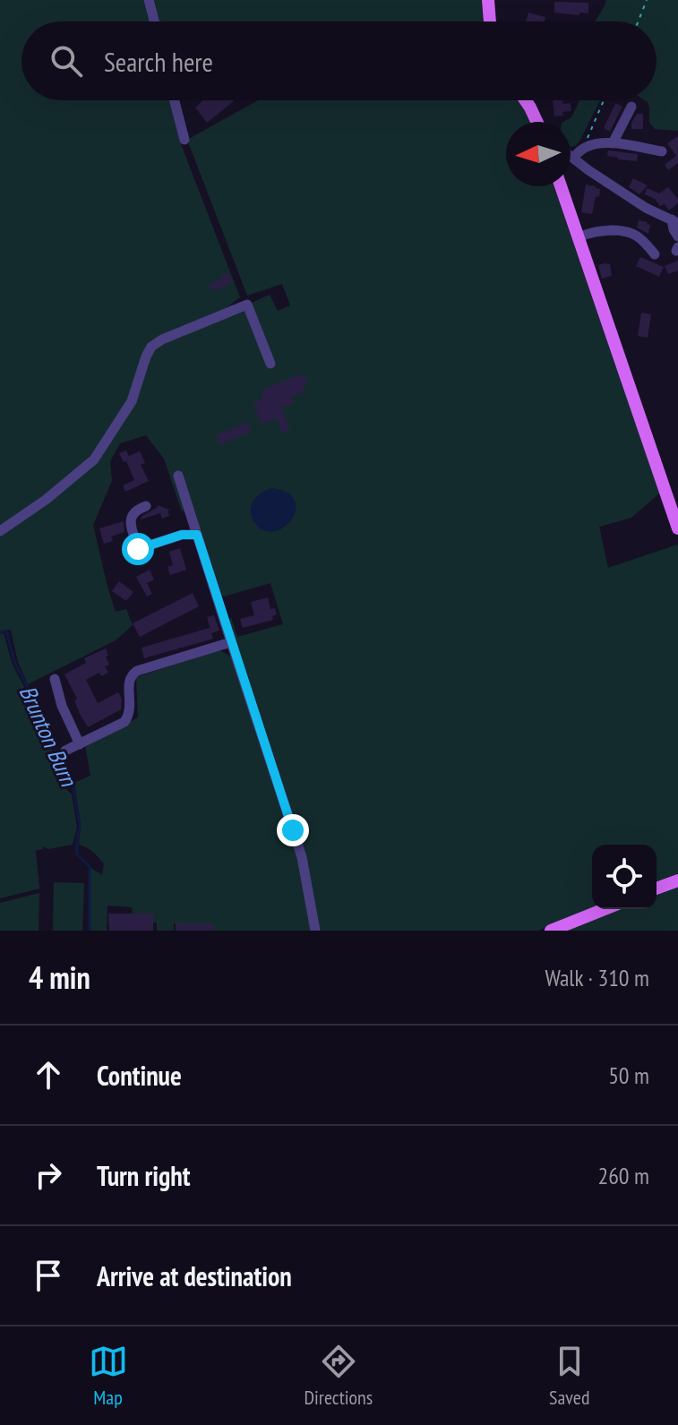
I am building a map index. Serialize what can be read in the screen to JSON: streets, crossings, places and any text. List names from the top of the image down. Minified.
{"water":["Brunton Burn"],"north":"left","page":{"search":"Search here","heading":["4 min","Walk · 310 m"],"list":[["Continue","50 m"],["Turn right","260 m"],"Arrive at destination"],"nav":["Map","Directions","Saved"]}}
